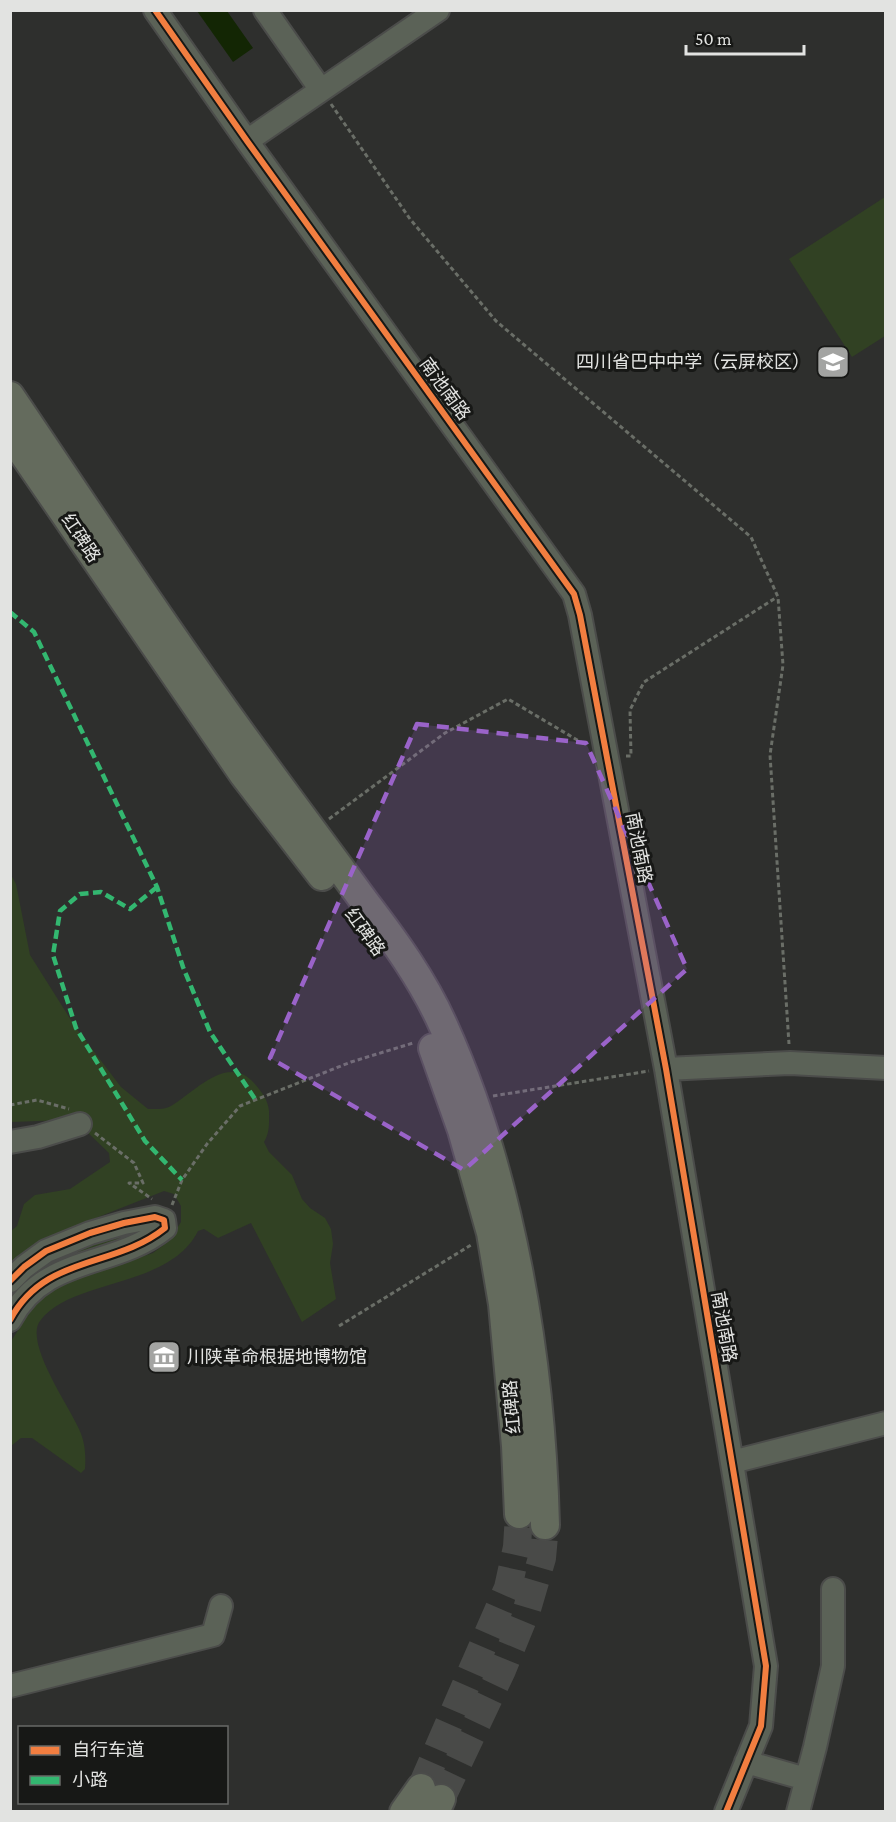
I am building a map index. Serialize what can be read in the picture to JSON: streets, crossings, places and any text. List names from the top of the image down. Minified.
{"streets":{"main road":["红碑路"],"street":["南池南路"]},"places":{"school or university":["四川省巴中中学（云屏校区）"],"museum":["川陕革命根据地博物馆"]},"legend":["自行车道","小路"],"scale_bar":"50 m"}
